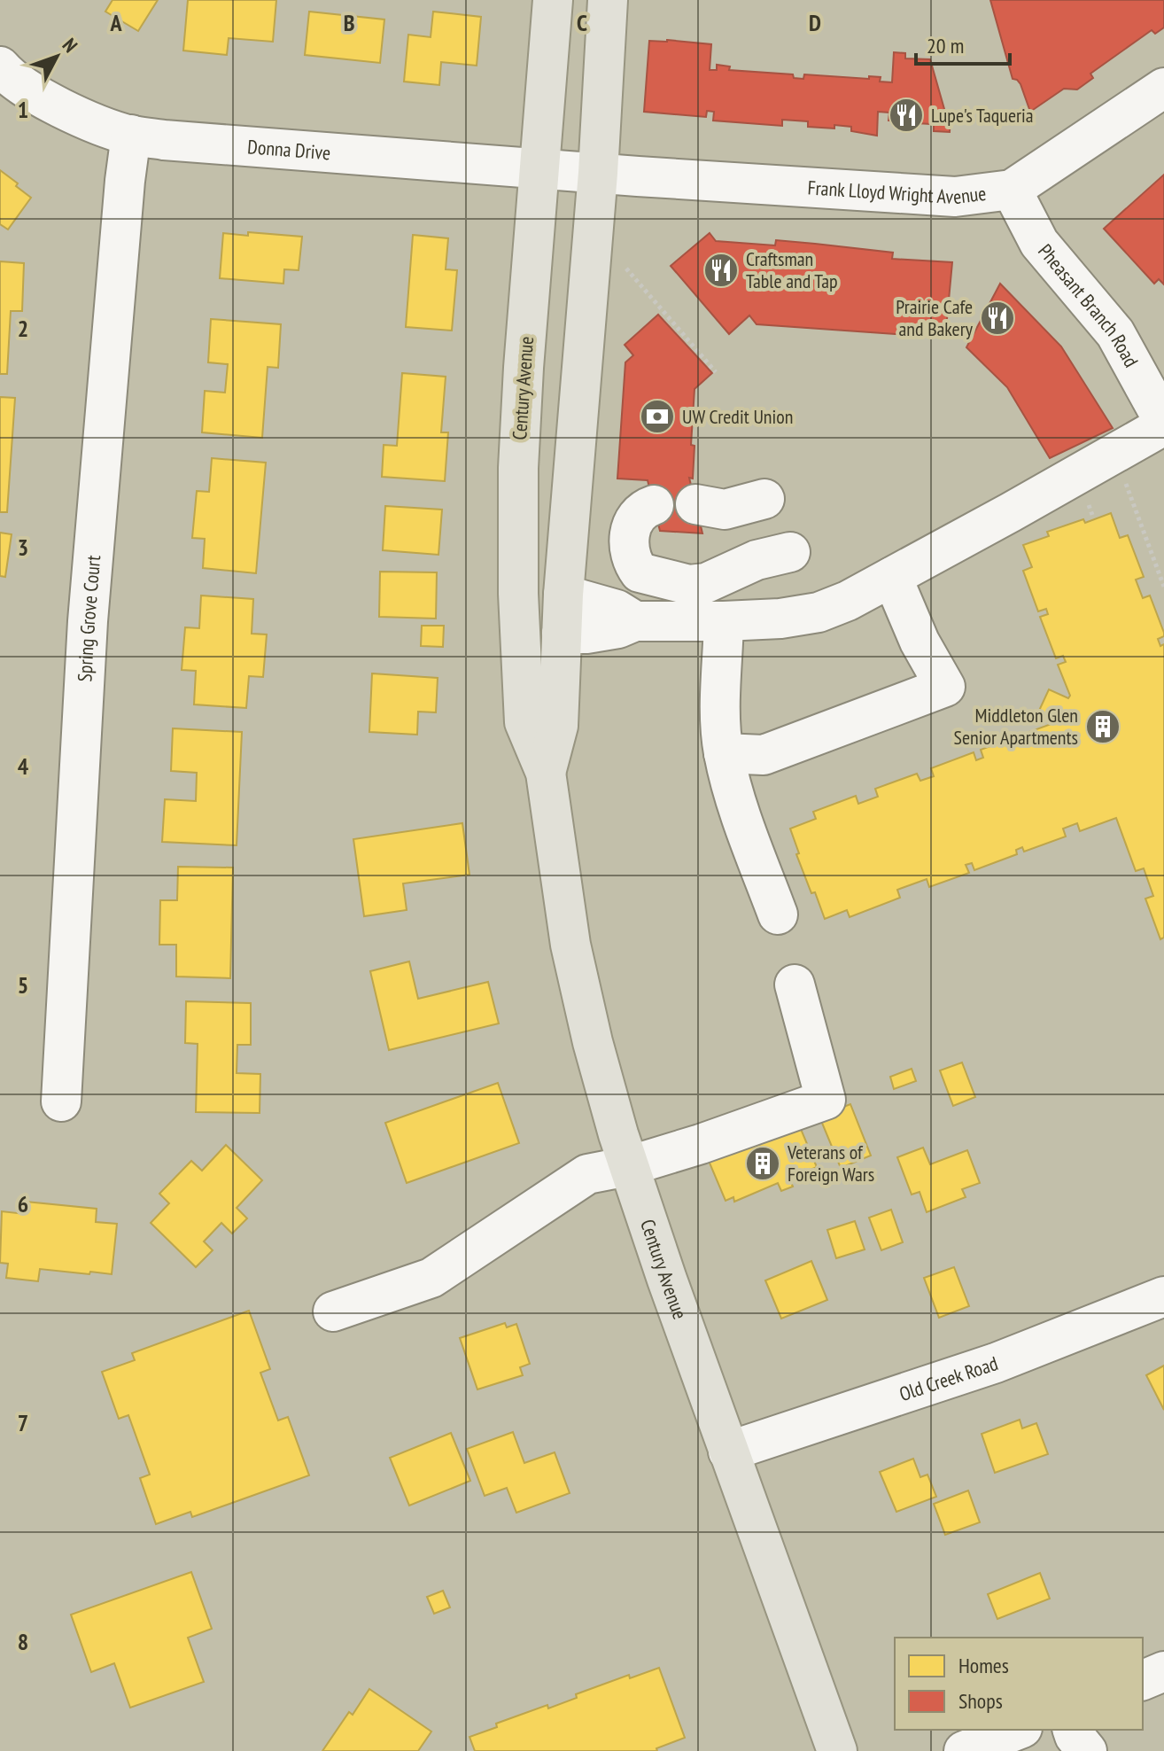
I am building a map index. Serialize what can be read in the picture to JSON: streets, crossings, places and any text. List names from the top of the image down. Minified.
{"streets":{"main road":["Century Avenue"],"street":["Donna Drive","Frank Lloyd Wright Avenue","Pheasant Branch Road","Spring Grove Court","Old Creek Road"]},"crossings":[["Donna Drive","Frank Lloyd Wright Avenue"],["Donna Drive","Century Avenue"],["Donna Drive","Spring Grove Court"],["Frank Lloyd Wright Avenue","Pheasant Branch Road"],["Frank Lloyd Wright Avenue","Century Avenue"],["Century Avenue","Old Creek Road"]],"places":{"restaurant":["Lupe's Taqueria","Craftsman Table and Tap","Prairie Cafe and Bakery"],"bank":["UW Credit Union"],"building":["Middleton Glen Senior Apartments","Veterans of Foreign Wars"]},"legend":["Homes","Shops"],"scale_bar":"20 m","north":"top right","grid":{"columns":["A","B","C","D"],"rows":["1","2","3","4","5","6","7","8"]}}
